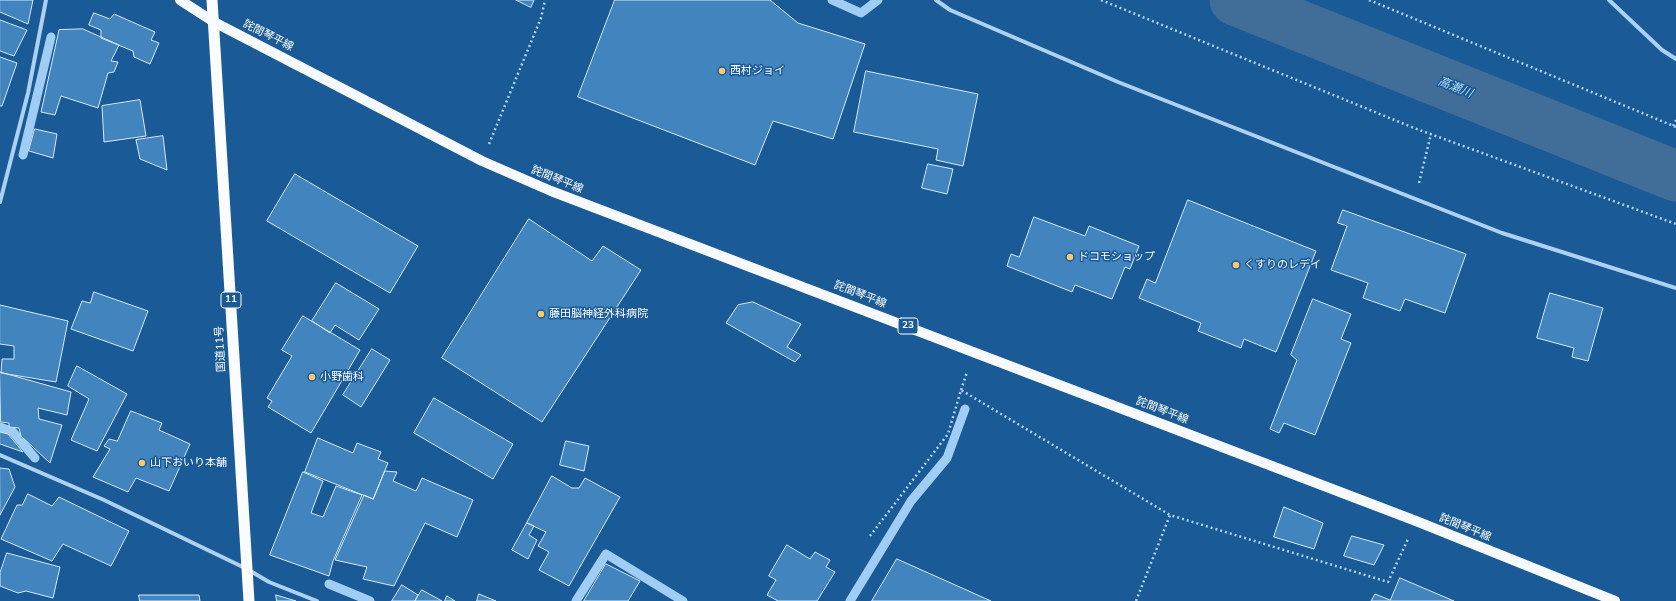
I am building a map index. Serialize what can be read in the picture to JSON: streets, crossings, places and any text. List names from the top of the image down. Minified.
{"streets":{"highway":["11","国道11号"],"main road":["詫間琴平線","23"]},"crossings":[["詫間琴平線","国道11号"]],"water":["高瀬川"],"places":["西村ジョイ","ドコモショップ","くすりのレデイ","藤田脳神経外科病院","小野歯科","山下おいり本舗"]}
